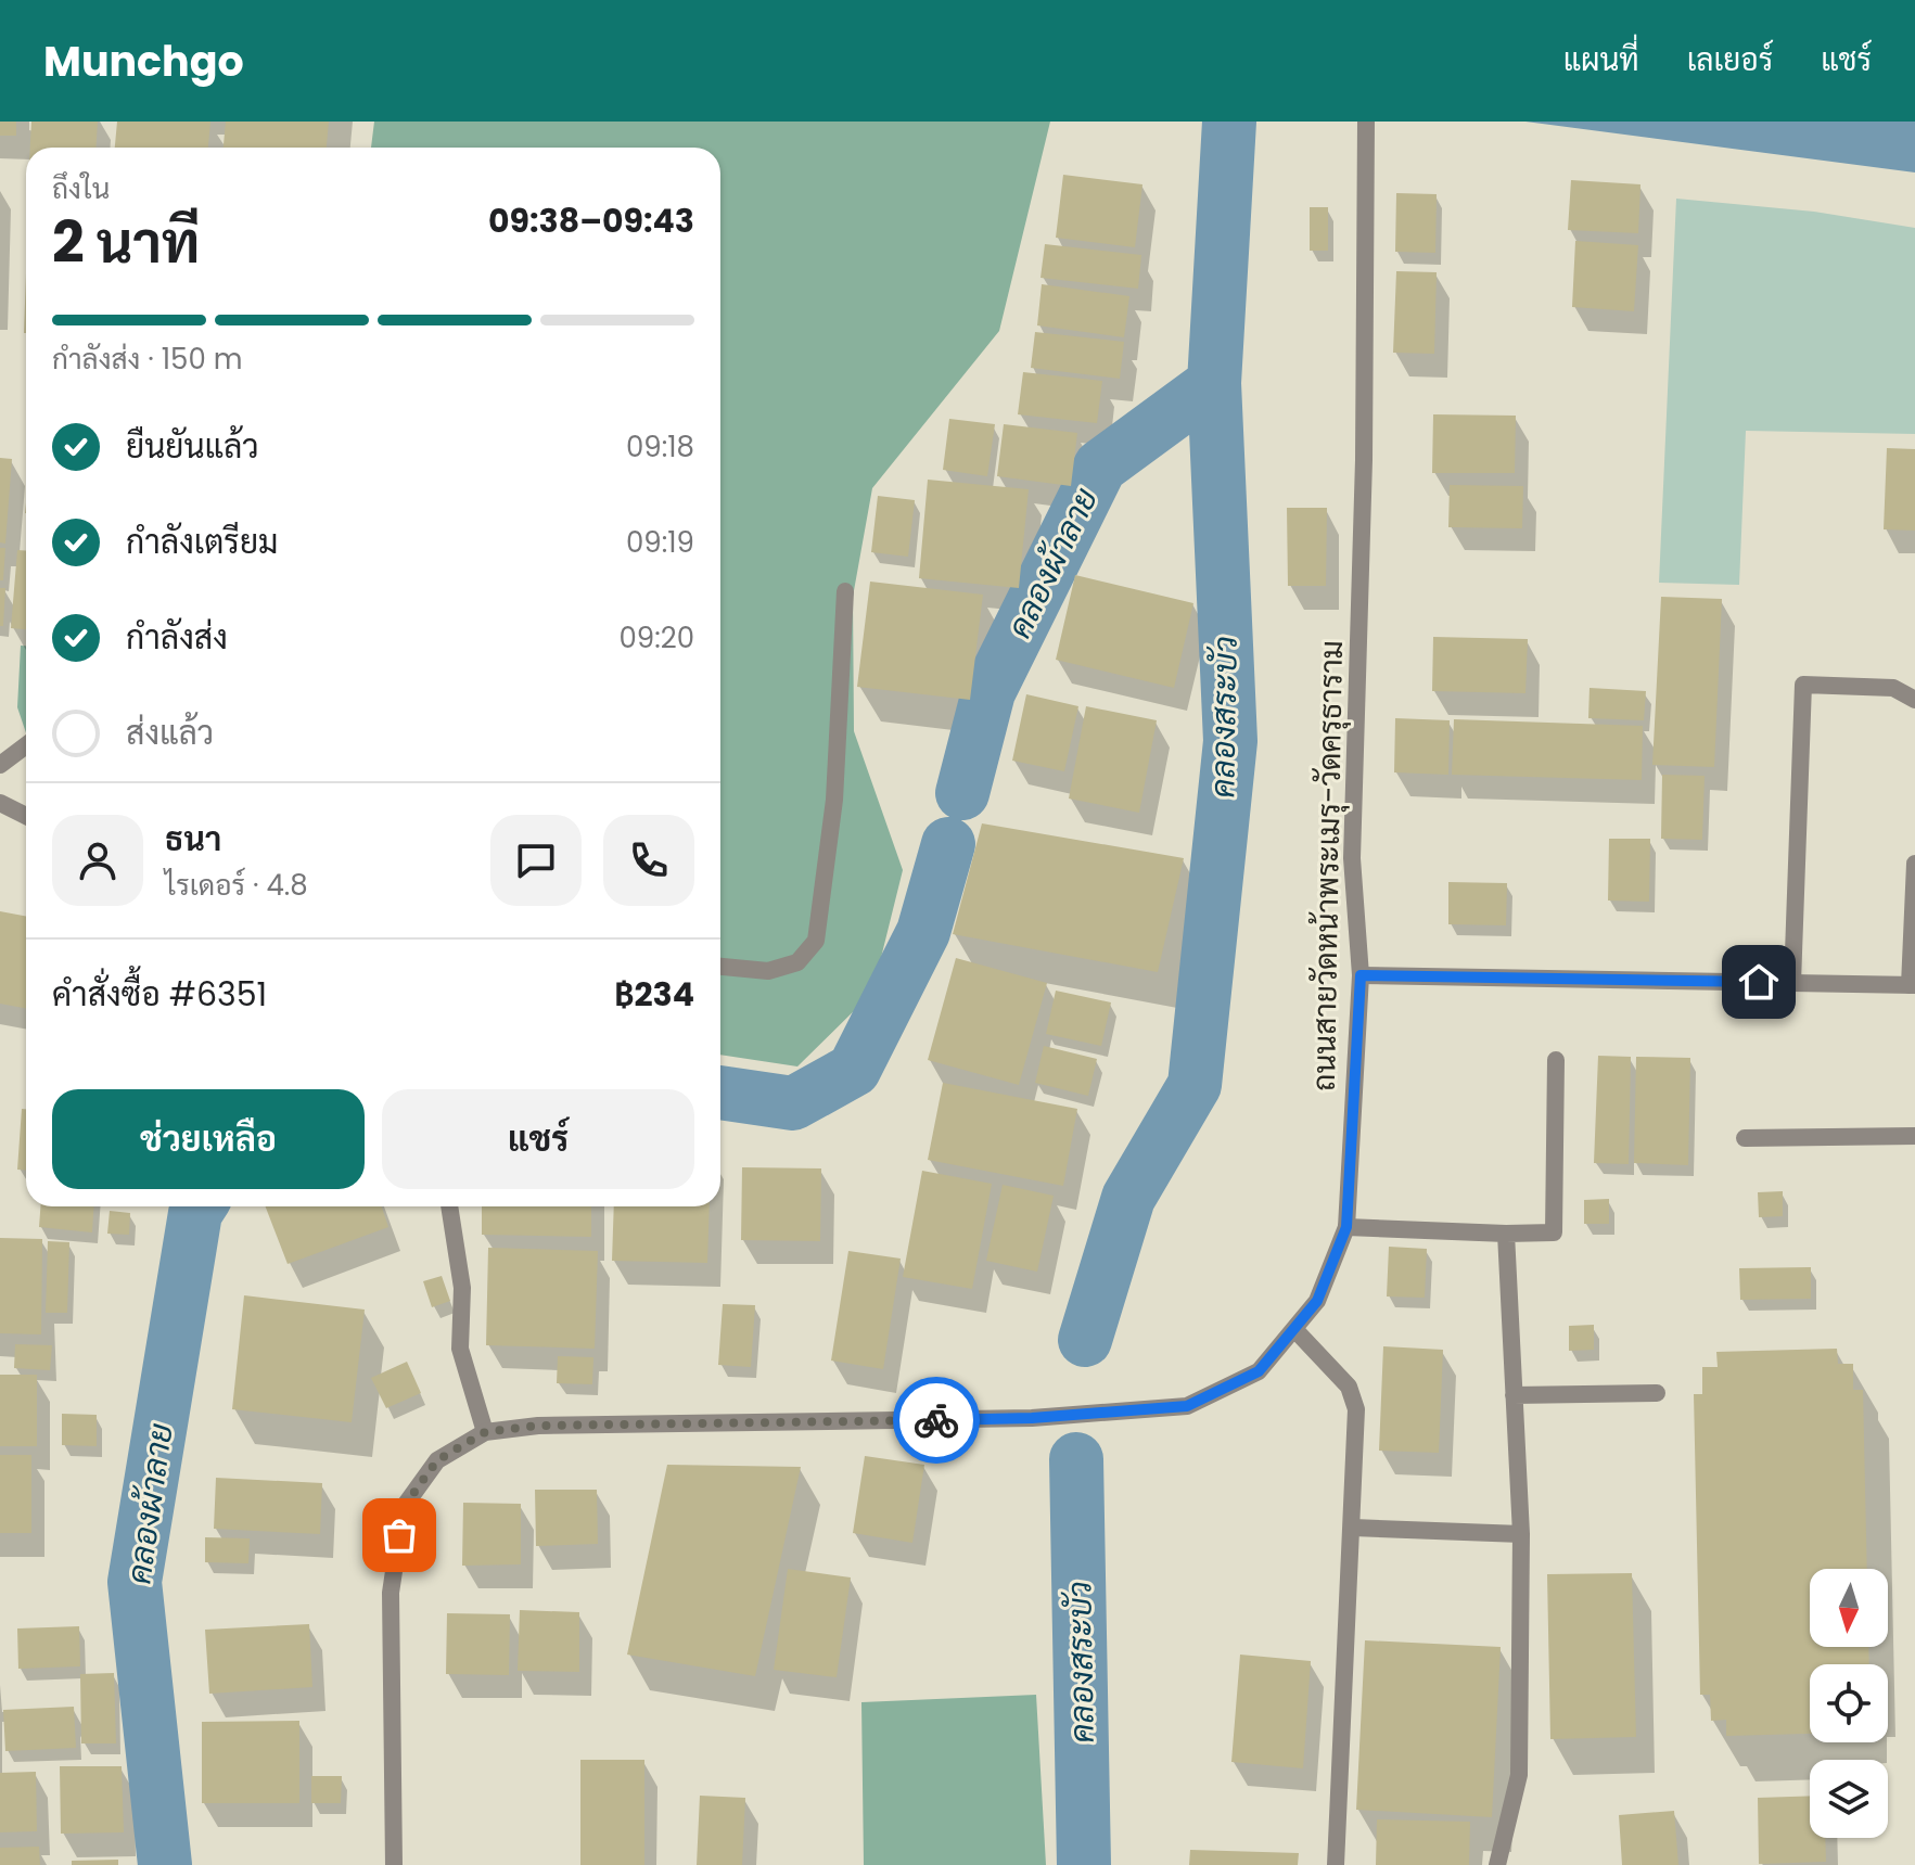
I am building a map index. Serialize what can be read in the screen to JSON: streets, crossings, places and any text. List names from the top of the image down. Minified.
{"streets":{"street":["ถนนสายวัดหน้าพระเมรุ-วัดครุธาราม"]},"water":["คลองผ้าลาย","คลองสระบัว"],"north":"bottom","page":{"header":"Munchgo","nav":["แผนที่","เลเยอร์","แชร์"],"heading":["2 นาที","ถึงใน","09:38–09:43"],"panel":["ธนา","ไรเดอร์ · 4.8","คำสั่งซื้อ #6351","฿234"],"bar":"กำลังส่ง · 150 m","list":[["ยืนยันแล้ว","09:18"],["กำลังเตรียม","09:19"],["กำลังส่ง","09:20"],"ส่งแล้ว"],"buttons":["ช่วยเหลือ","แชร์"]}}
